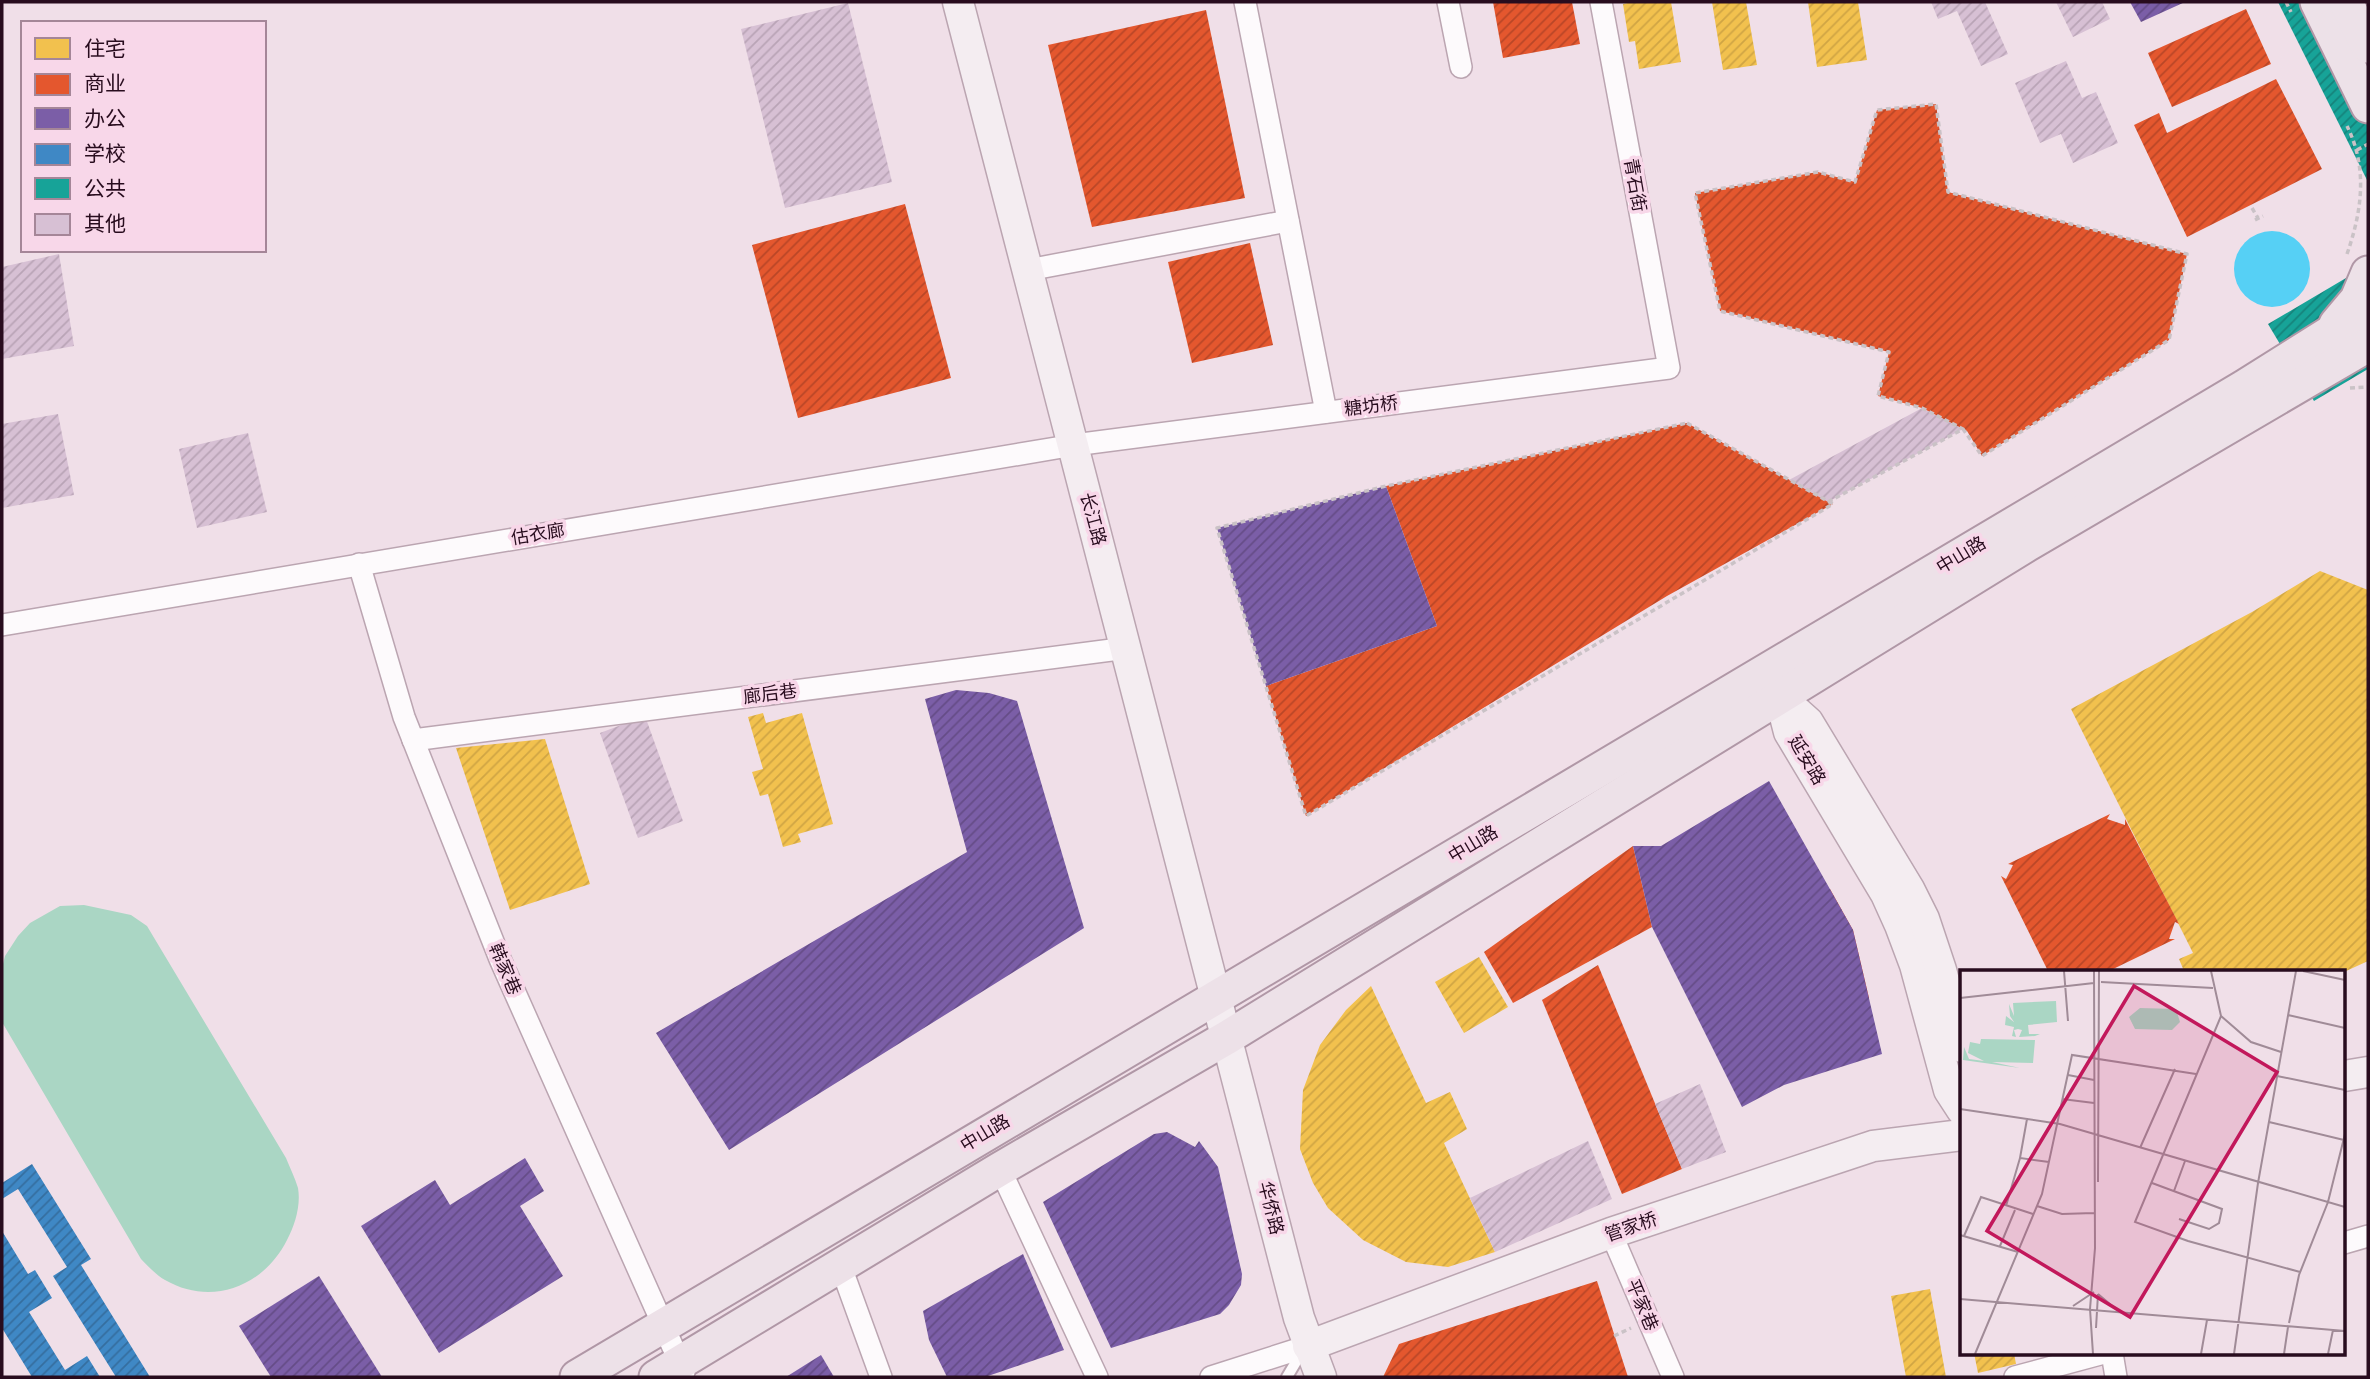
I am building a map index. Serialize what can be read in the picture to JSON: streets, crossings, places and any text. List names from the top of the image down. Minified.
{"streets":{"main road":["中山路"],"street":["青石街","糖坊桥","长江路","估衣廊","廊后巷","延安路","韩家巷","华侨路","管家桥","平家巷"]},"crossings":[["青石街","糖坊桥"],["糖坊桥","长江路"],["糖坊桥","估衣廊"],["长江路","估衣廊"],["长江路","中山路"],["长江路","廊后巷"],["长江路","华侨路"],["估衣廊","韩家巷"],["中山路","延安路"],["中山路","韩家巷"],["中山路","华侨路"],["廊后巷","韩家巷"],["华侨路","管家桥"],["管家桥","平家巷"]],"legend":["住宅","商业","办公","学校","公共","其他"]}
